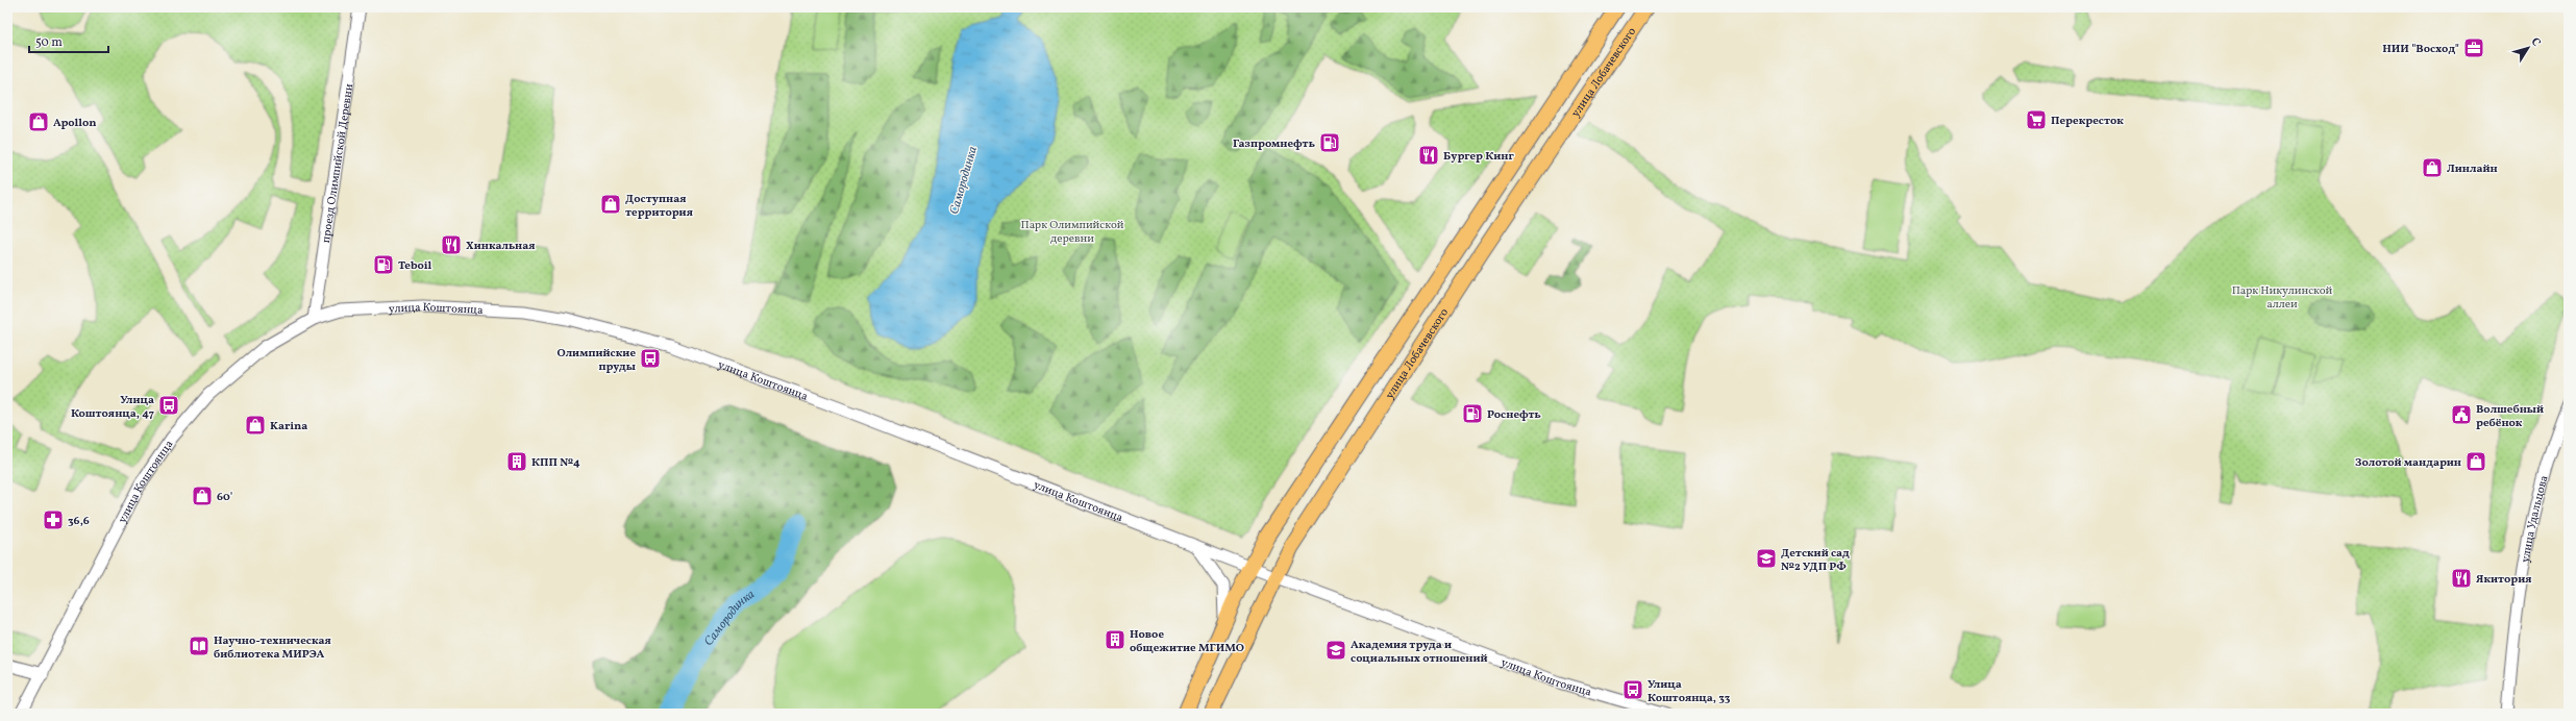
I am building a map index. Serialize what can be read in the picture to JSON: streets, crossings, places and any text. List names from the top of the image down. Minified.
{"streets":{"main road":["улица Лобачевского"],"street":["проезд Олимпийской Деревни","улица Коштоянца","улица Удальцова"]},"crossings":[["улица Лобачевского","улица Коштоянца"],["проезд Олимпийской Деревни","улица Коштоянца"]],"water":["Самородинка"],"parks":["Парк Олимпийской деревни","Парк Никулинской аллеи"],"places":{"office":["НИИ \"Восход\""],"supermarket":["Перекресток"],"shop":["Apollon","Линлайн","Доступная территория","Karina","Золотой мандарин","60'"],"fuel station":["Газпромнефть","Teboil","Роснефть"],"restaurant":["Бургер Кинг","Хинкальная","Якитория"],"bus stop":["Олимпийские пруды","Улица Коштоянца, 47","Улица Коштоянца, 33"],"public building":["Волшебный ребёнок"],"building":["КПП №4","Новое общежитие МГИМО"],"pharmacy":["36,6"],"school or university":["Детский сад №2 УДП РФ","Академия труда и социальных отношений"],"library":["Научно-техническая библиотека МИРЭА"]},"scale_bar":"50 m","north":"top right"}
